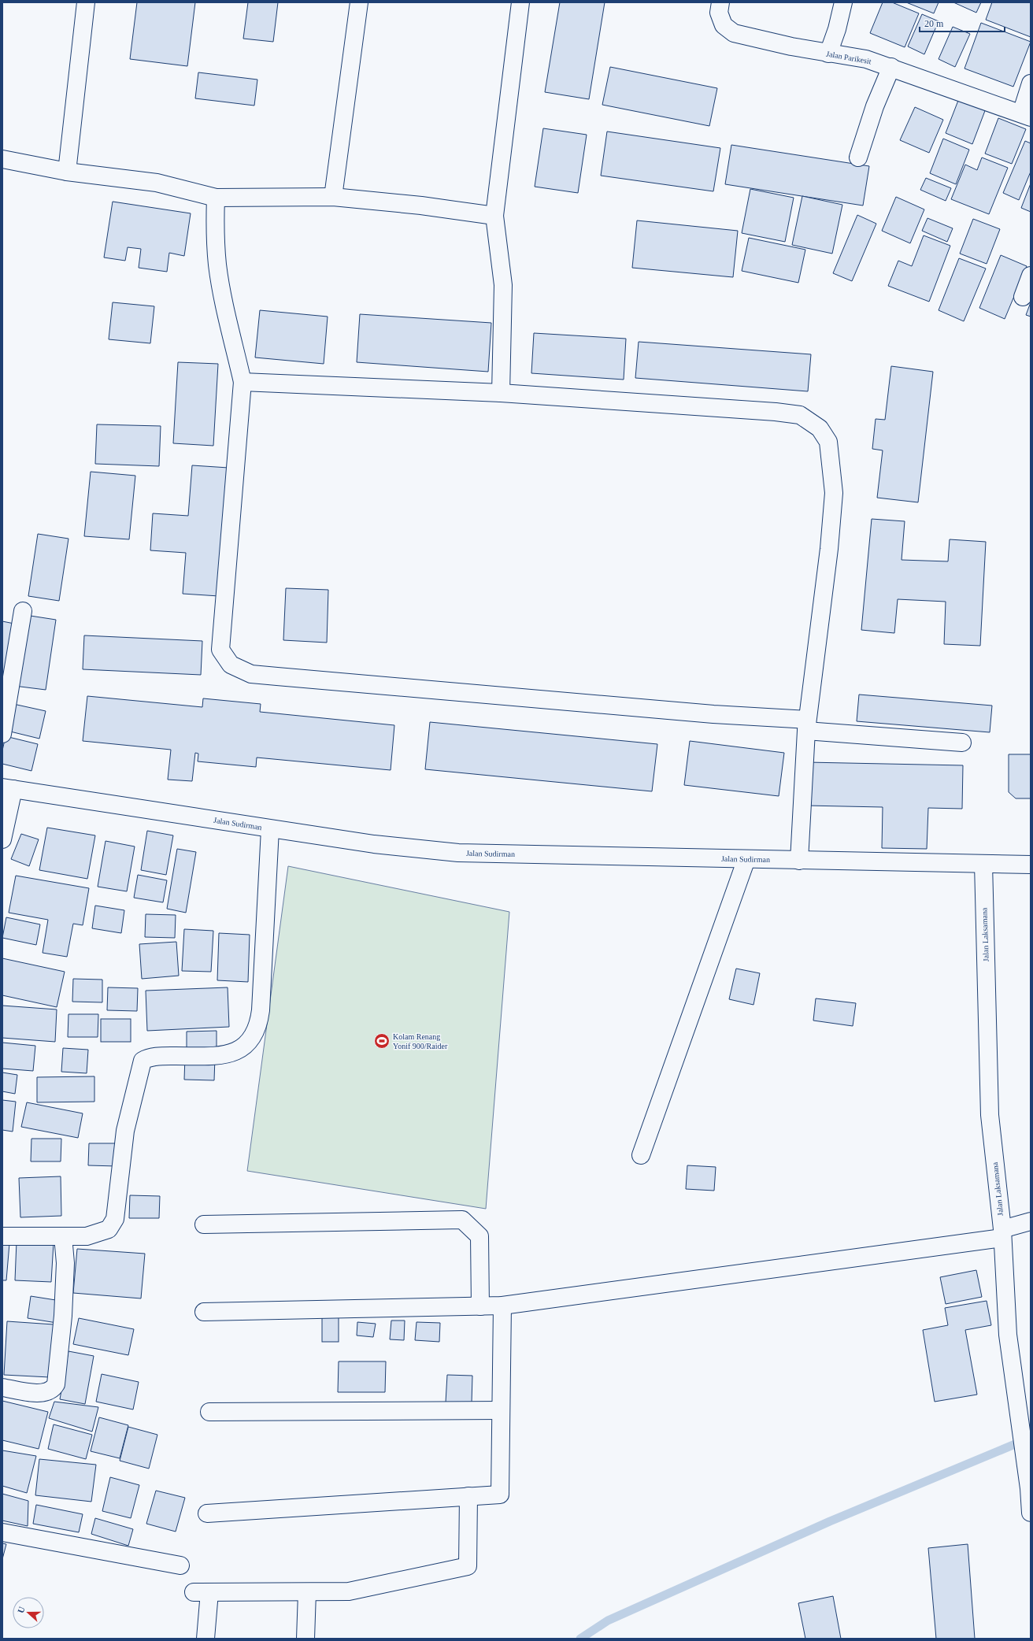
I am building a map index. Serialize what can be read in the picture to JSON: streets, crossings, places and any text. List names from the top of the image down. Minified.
{"streets":{"street":["Jalan Parikesit","Jalan Sudirman","Jalan Laksamana"]},"crossings":[["Jalan Sudirman","Jalan Laksamana"]],"places":{"sports":["Kolam Renang Yonif 900/Raider"]},"scale_bar":"20 m","north":"left"}
